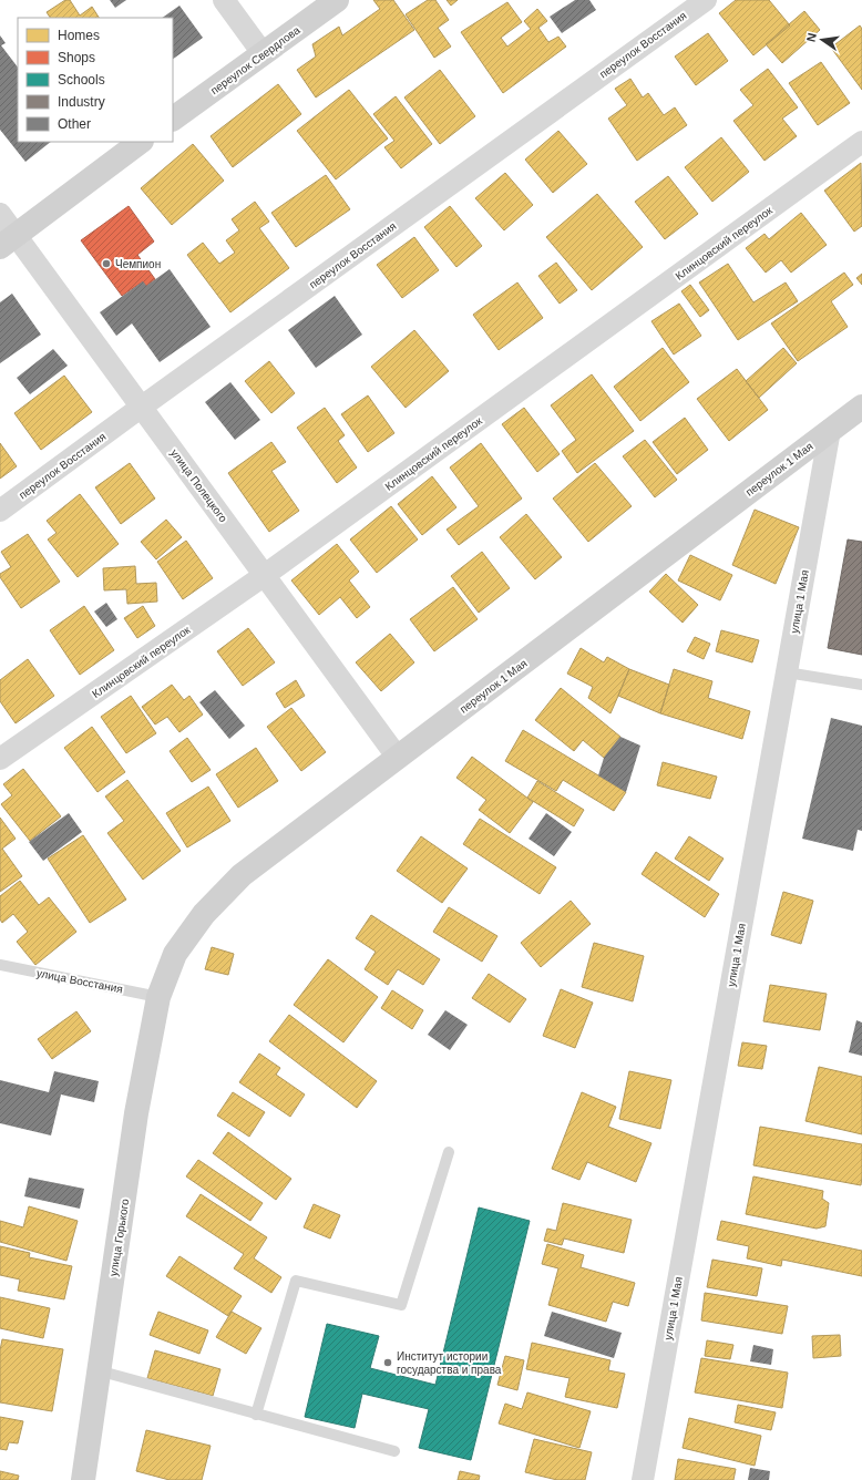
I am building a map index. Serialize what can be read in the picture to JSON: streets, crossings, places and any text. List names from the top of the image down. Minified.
{"streets":{"street":["переулок Восстания","переулок Свердлова","Клинцовский переулок","переулок 1 Мая","улица Полецкого","улица 1 Мая","улица Горького"],"lane":["улица Восстания"]},"crossings":[["переулок Восстания","улица Полецкого"],["Клинцовский переулок","улица Полецкого"],["переулок 1 Мая","улица Полецкого"],["переулок 1 Мая","улица 1 Мая"],["переулок 1 Мая","улица Восстания"],["переулок 1 Мая","улица Горького"],["улица Восстания","улица Горького"]],"places":["Чемпион","Институт истории государства и права"],"legend":["Homes","Shops","Schools","Industry","Other"],"north":"left"}
